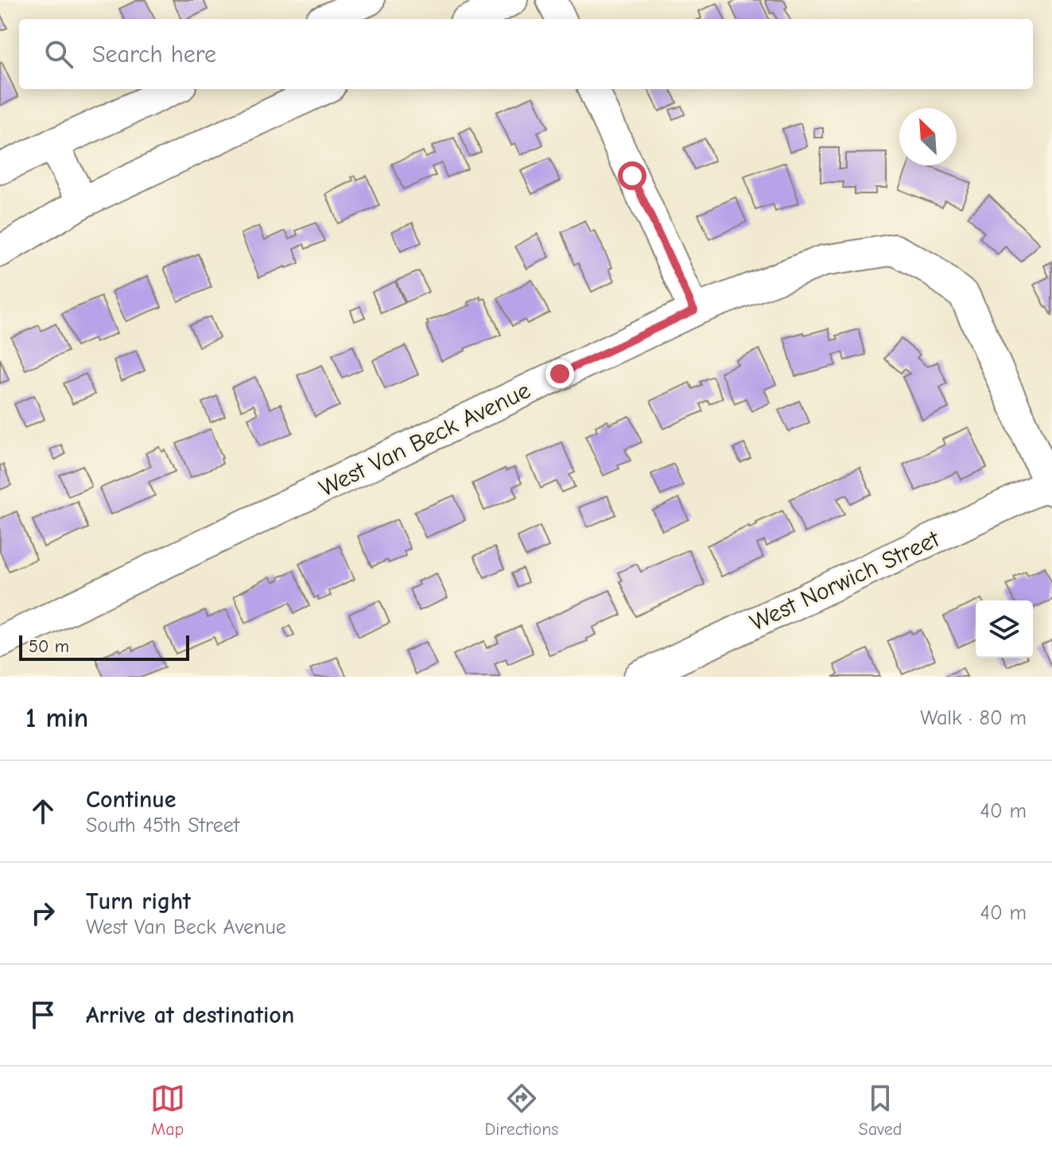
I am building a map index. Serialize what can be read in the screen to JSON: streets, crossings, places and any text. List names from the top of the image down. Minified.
{"streets":{"street":["West Van Beck Avenue","West Norwich Street"]},"crossings":[["West Van Beck Avenue","West Norwich Street"]],"scale_bar":"50 m","north":"top left","page":{"search":"Search here","scale":"50 m","heading":["1 min","Walk · 80 m"],"list":[["Continue","South 45th Street","40 m"],["Turn right","West Van Beck Avenue","40 m"],"Arrive at destination"],"nav":["Map","Directions","Saved"]}}
